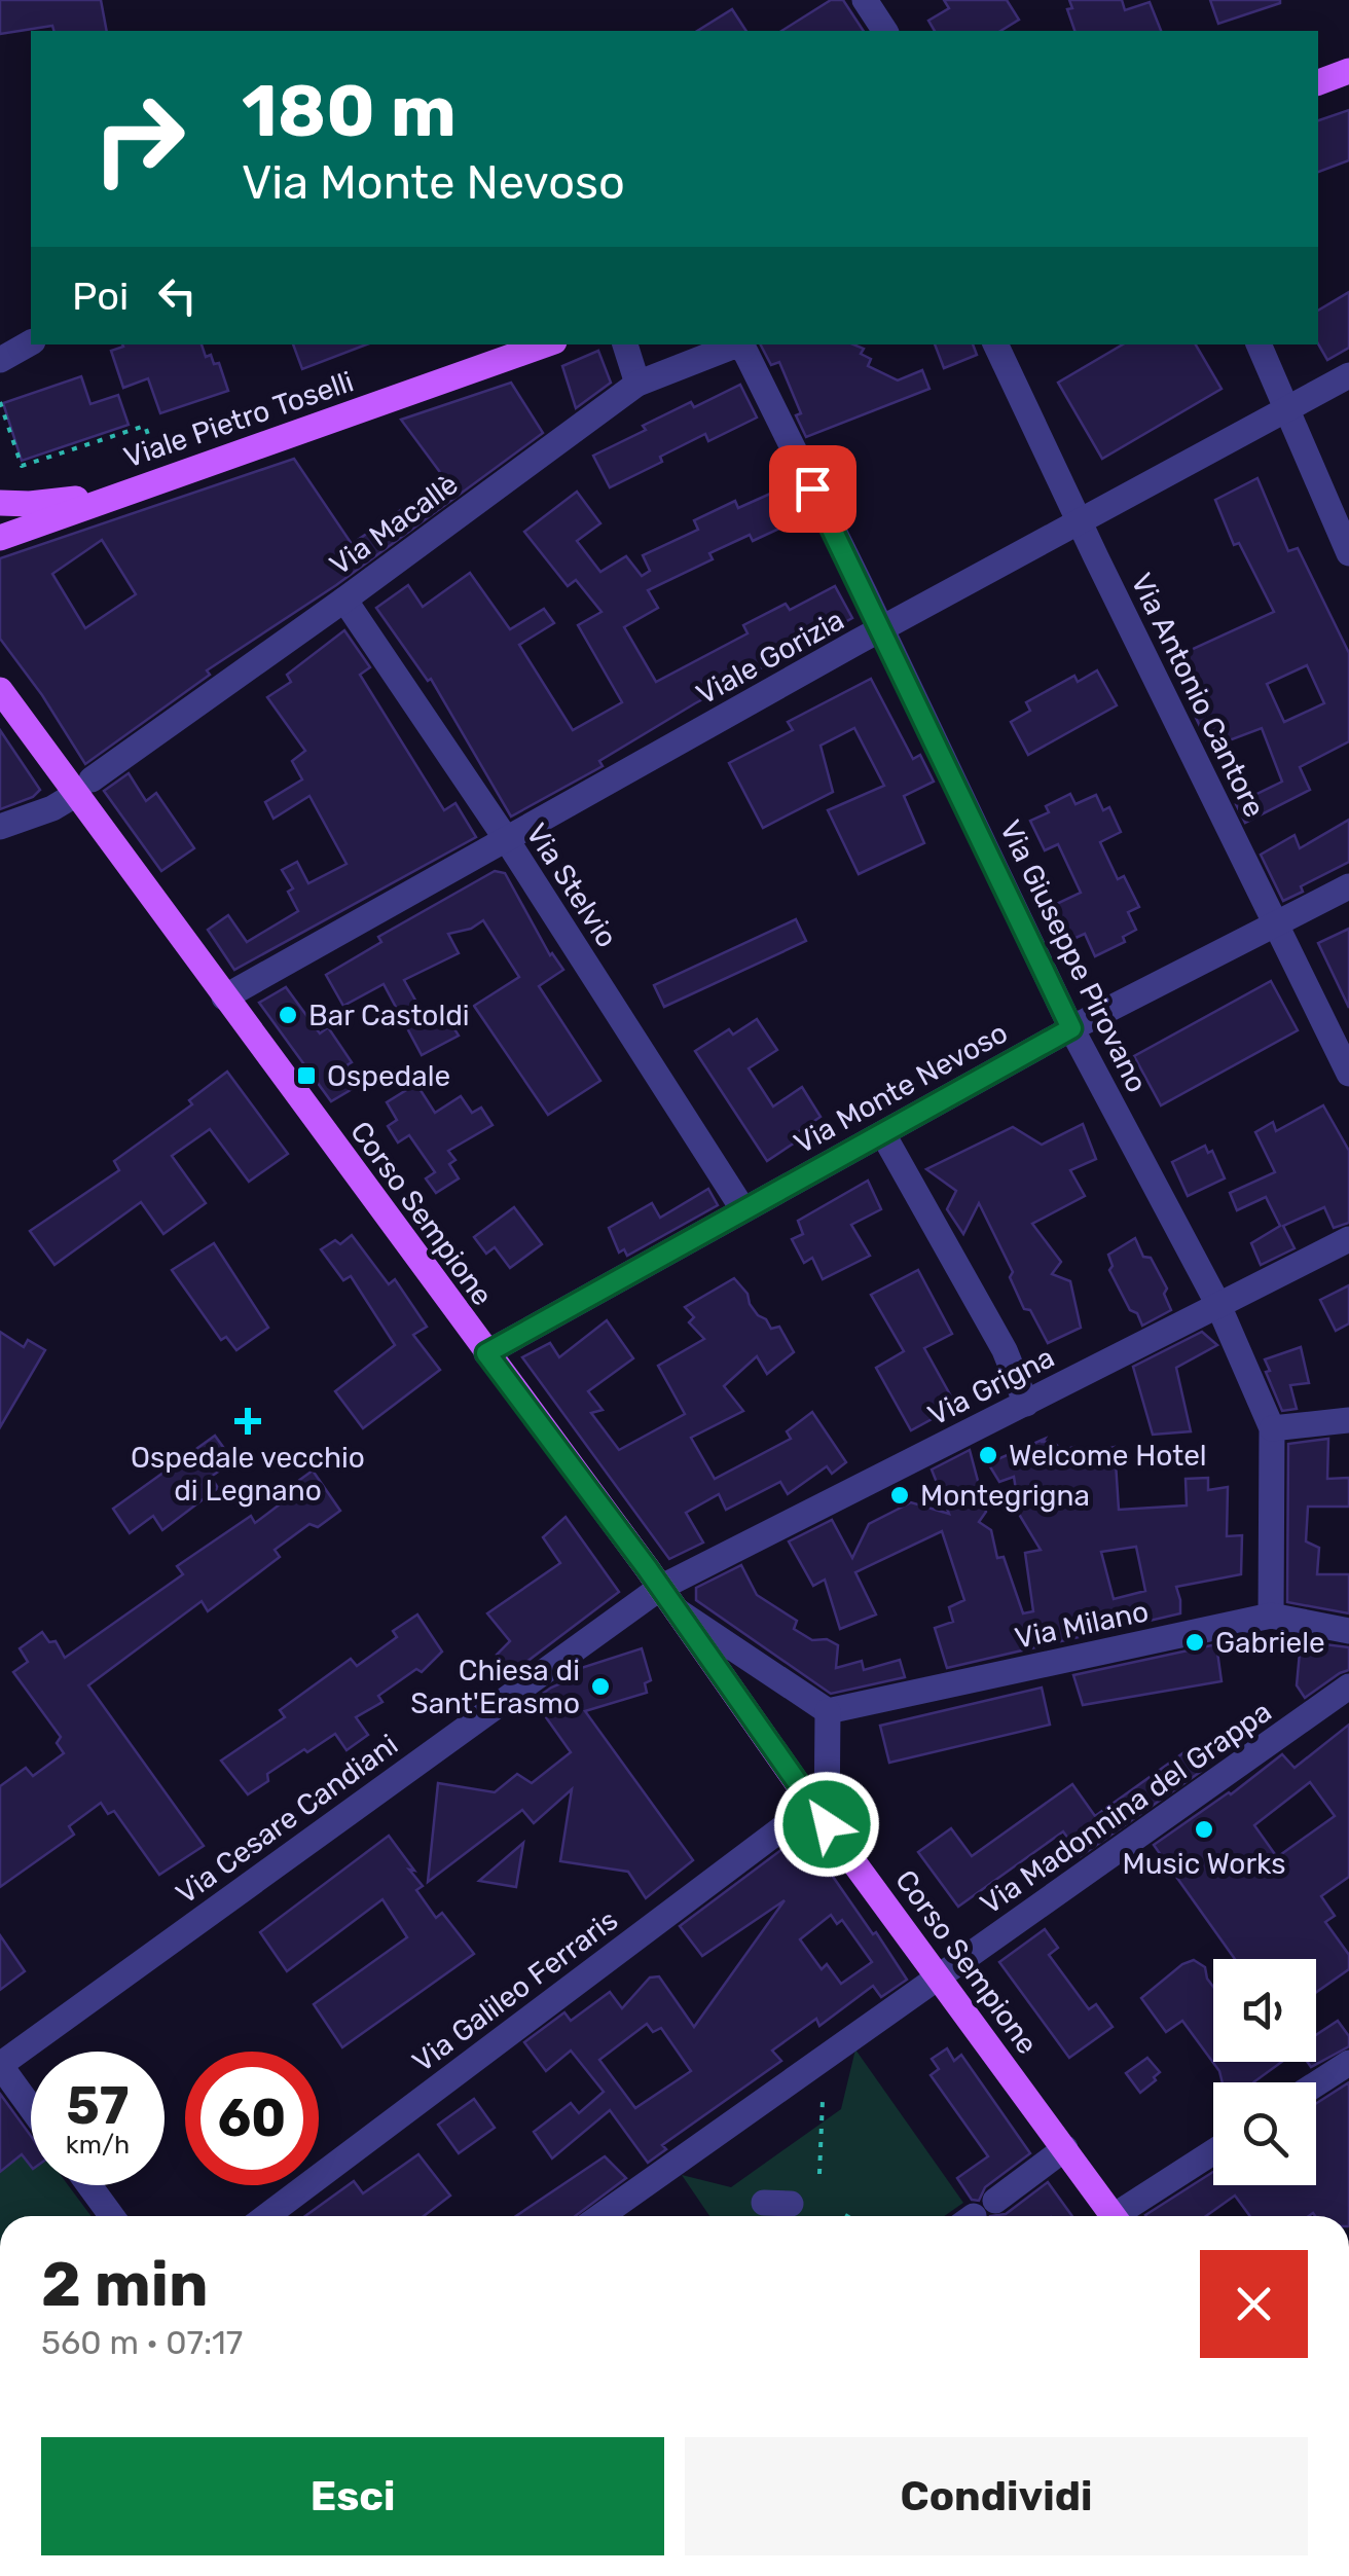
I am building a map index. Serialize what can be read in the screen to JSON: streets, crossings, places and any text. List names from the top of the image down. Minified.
{"streets":{"main road":["Viale Pietro Toselli","Corso Sempione"],"street":["Via Macallè","Viale Gorizia","Via Antonio Cantore","Via Stelvio","Via Giuseppe Pirovano","Via Monte Nevoso","Via Grigna","Via Milano","Via Madonnina del Grappa","Via Cesare Candiani","Via Galileo Ferraris"]},"crossings":[["Via Macallè","Via Stelvio"],["Via Macallè","Via Giuseppe Pirovano"],["Via Macallè","Corso Sempione"],["Viale Gorizia","Via Antonio Cantore"],["Viale Gorizia","Via Stelvio"],["Viale Gorizia","Via Giuseppe Pirovano"],["Viale Gorizia","Corso Sempione"],["Via Antonio Cantore","Via Monte Nevoso"],["Via Stelvio","Via Monte Nevoso"],["Via Giuseppe Pirovano","Via Monte Nevoso"],["Via Giuseppe Pirovano","Via Grigna"],["Via Giuseppe Pirovano","Via Milano"],["Via Monte Nevoso","Corso Sempione"],["Corso Sempione","Via Grigna"],["Corso Sempione","Via Madonnina del Grappa"],["Corso Sempione","Via Cesare Candiani"],["Corso Sempione","Via Galileo Ferraris"],["Via Grigna","Via Cesare Candiani"]],"places":{"other":["Bar Castoldi","Welcome Hotel","Montegrigna","Gabriele","Chiesa di Sant'Erasmo","Music Works"],"transit":["Ospedale"],"health":["Ospedale vecchio di Legnano"]},"page":{"turn":["180 m","Via Monte Nevoso"],"then":"Poi","speed":"57 km/h","limit":"60","heading":["2 min","560 m · 07:17"],"buttons":["Esci","Condividi"]}}
